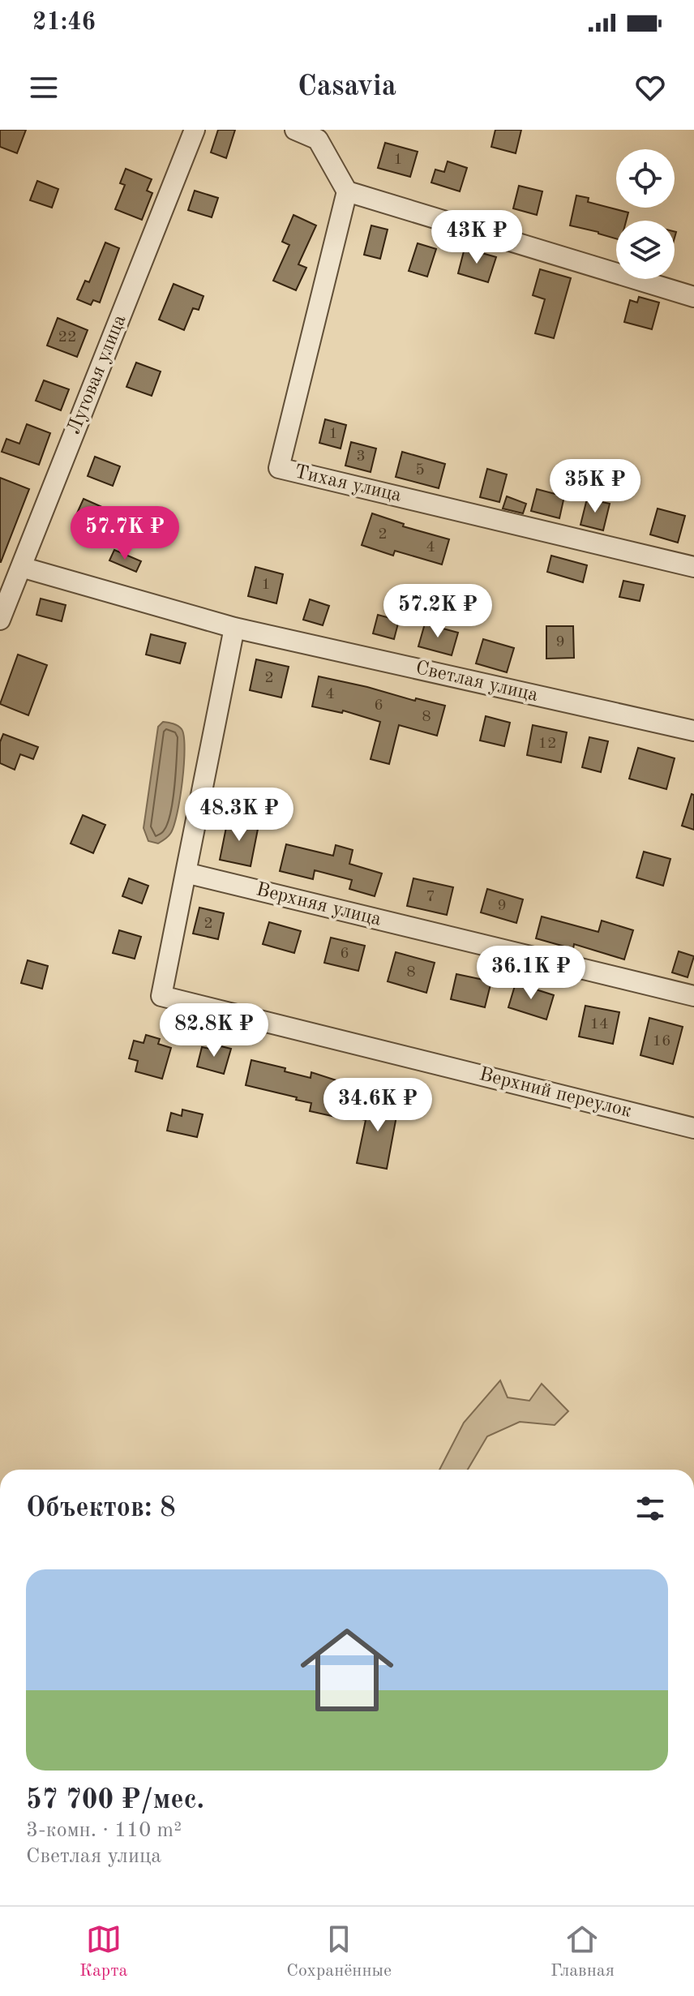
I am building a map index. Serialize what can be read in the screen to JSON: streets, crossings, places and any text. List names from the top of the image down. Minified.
{"streets":{"street":["Луговая улица","Тихая улица","Светлая улица","Верхняя улица","Верхний переулок"]},"crossings":[["Луговая улица","Светлая улица"],["Верхняя улица","Верхний переулок"]],"house_numbers":["1","22","1","3","5","2","4","1","9","2","4","6","8","12","7","9","2","6","8","14","16"],"page":{"status":"21:46","header":"Casavia","price":["43K ₽","35K ₽","57.7K ₽","57.2K ₽","48.3K ₽","36.1K ₽","82.8K ₽","34.6K ₽"],"heading":"Объектов: 8","list":[{"name":"57 700 ₽/мес.","note":"3-комн. · 110 m² · Светлая улица"}],"tabs":["Карта","Сохранённые","Главная"]}}
